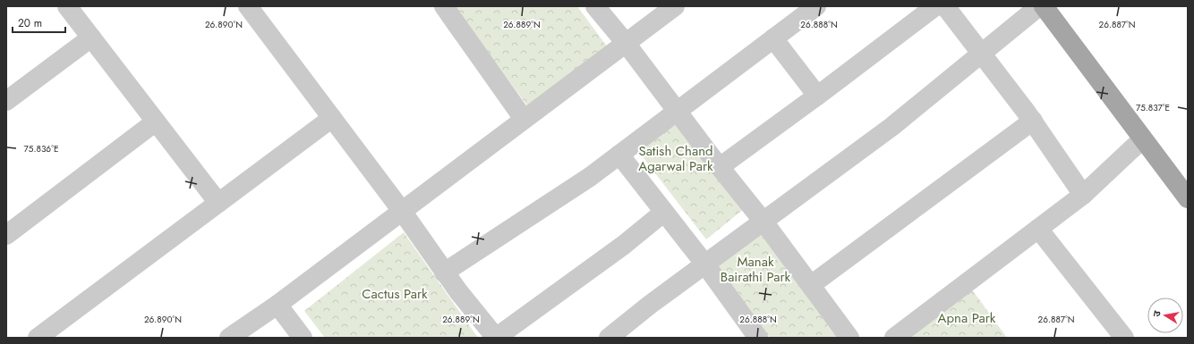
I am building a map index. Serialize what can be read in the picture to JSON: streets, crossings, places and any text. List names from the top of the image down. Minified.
{"parks":["Satish Chand Agarwal Park","Manak Bairathi Park","Cactus Park","Apna Park"],"scale_bar":"20 m","north":"left","coordinates":["26.890°N","26.889°N","26.888°N","26.887°N","75.837°E","75.836°E"]}
